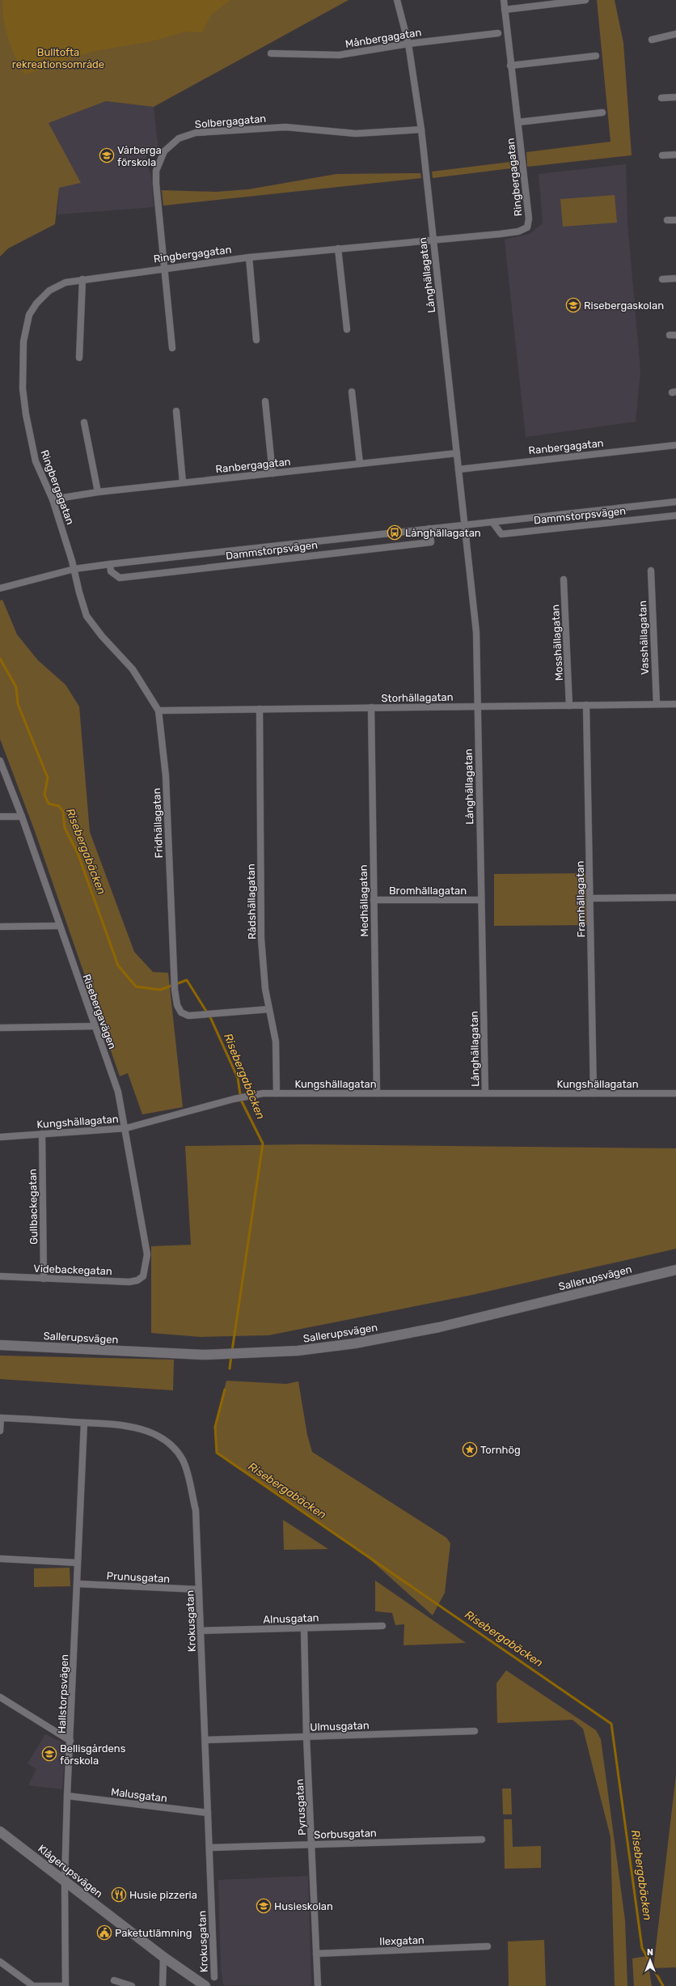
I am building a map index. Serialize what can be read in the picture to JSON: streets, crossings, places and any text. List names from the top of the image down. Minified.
{"streets":{"main road":["Sallerupsvägen","Klågerupsvägen"],"street":["Månbergagatan","Solbergagatan","Ringbergagatan","Långhällagatan","Ranbergagatan","Dammstorpsvägen","Vasshällagatan","Mosshällagatan","Storhällagatan","Fridhällagatan","Bromhällagatan","Framhällagatan","Medhällagatan","Rådshällagatan","Risebergavägen","Kungshällagatan","Gullbackegatan","Videbackegatan","Prunusgatan","Alnusgatan","Krokusgatan","Hallstorpsvägen","Ulmusgatan","Malusgatan","Pyrusgatan","Sorbusgatan","Ilexgatan"]},"crossings":[["Månbergagatan","Långhällagatan"],["Solbergagatan","Ringbergagatan"],["Solbergagatan","Långhällagatan"],["Ringbergagatan","Långhällagatan"],["Ringbergagatan","Ranbergagatan"],["Ringbergagatan","Dammstorpsvägen"],["Ringbergagatan","Fridhällagatan"],["Långhällagatan","Ranbergagatan"],["Långhällagatan","Dammstorpsvägen"],["Långhällagatan","Storhällagatan"],["Långhällagatan","Bromhällagatan"],["Långhällagatan","Kungshällagatan"],["Dammstorpsvägen","Fridhällagatan"],["Vasshällagatan","Storhällagatan"],["Mosshällagatan","Storhällagatan"],["Storhällagatan","Fridhällagatan"],["Storhällagatan","Framhällagatan"],["Storhällagatan","Medhällagatan"],["Storhällagatan","Rådshällagatan"],["Fridhällagatan","Rådshällagatan"],["Bromhällagatan","Medhällagatan"],["Framhällagatan","Kungshällagatan"],["Medhällagatan","Kungshällagatan"],["Rådshällagatan","Kungshällagatan"],["Risebergavägen","Kungshällagatan"],["Risebergavägen","Videbackegatan"],["Kungshällagatan","Gullbackegatan"],["Gullbackegatan","Videbackegatan"],["Prunusgatan","Krokusgatan"],["Prunusgatan","Hallstorpsvägen"],["Alnusgatan","Krokusgatan"],["Alnusgatan","Pyrusgatan"],["Krokusgatan","Hallstorpsvägen"],["Krokusgatan","Ulmusgatan"],["Krokusgatan","Malusgatan"],["Krokusgatan","Sorbusgatan"],["Hallstorpsvägen","Malusgatan"],["Hallstorpsvägen","Klågerupsvägen"],["Ulmusgatan","Pyrusgatan"],["Pyrusgatan","Sorbusgatan"],["Pyrusgatan","Ilexgatan"]],"water":["Risebergabäcken"],"parks":["Bulltofta rekreationsområde"],"places":{"school or university":["Vårberga förskola","Risebergaskolan","Bellisgårdens förskola","Husieskolan"],"bus stop":["Långhällagatan"],"place":["Tornhög"],"restaurant":["Husie pizzeria"],"public building":["Paketutlämning"]},"north":"top"}
